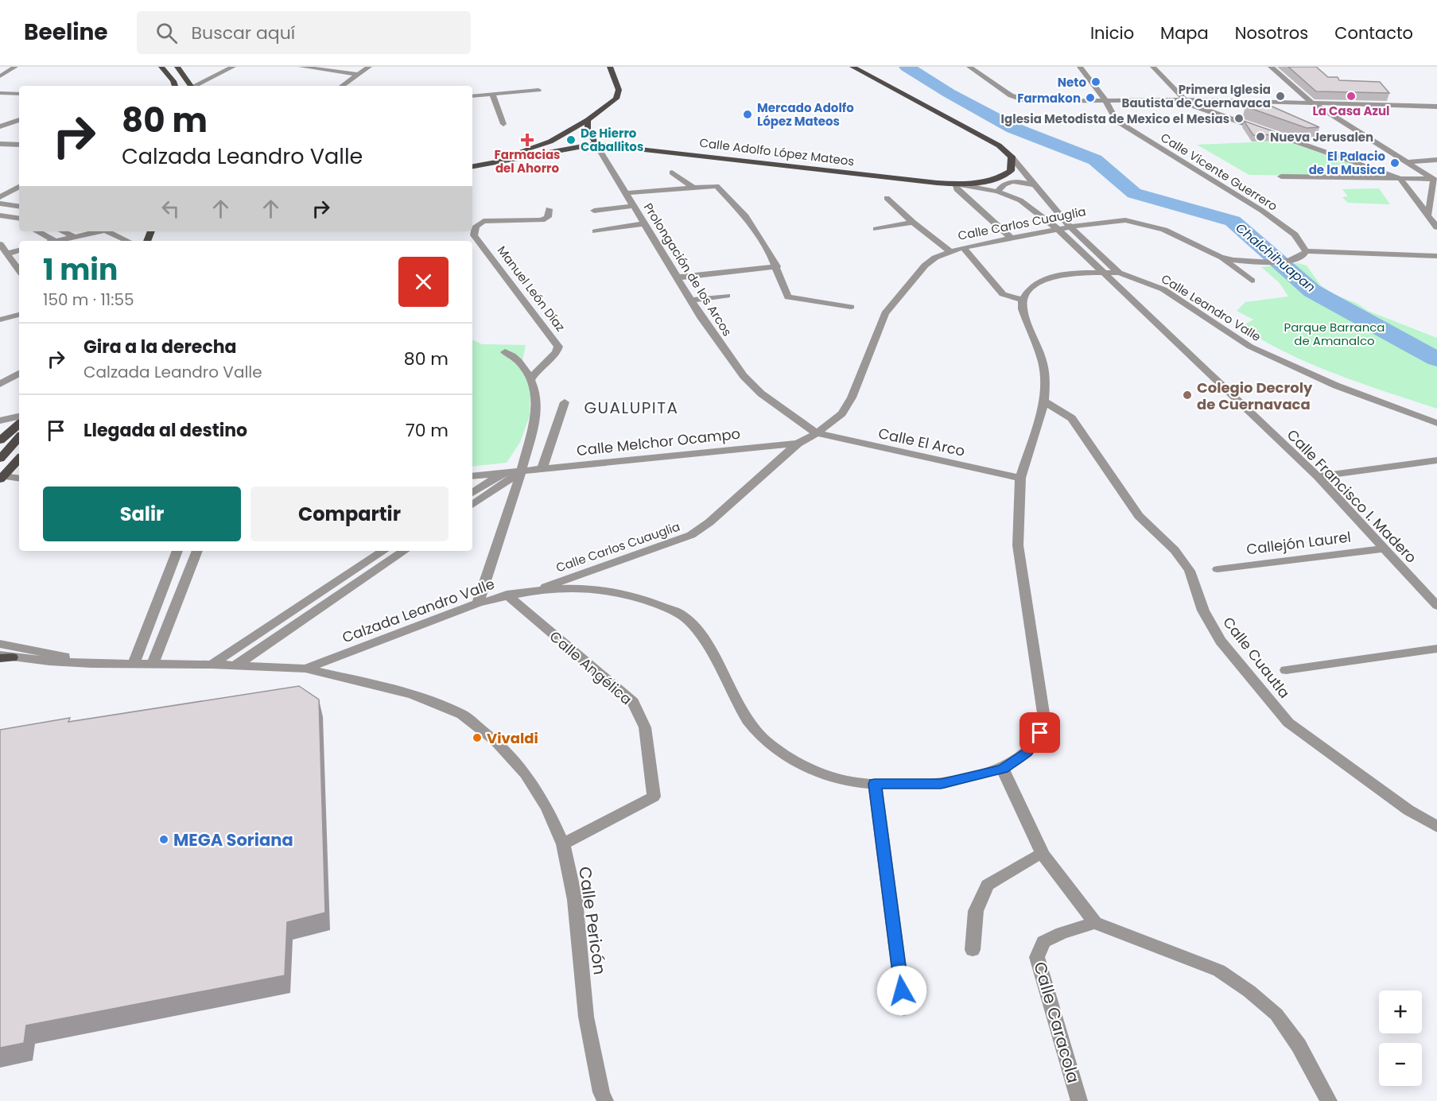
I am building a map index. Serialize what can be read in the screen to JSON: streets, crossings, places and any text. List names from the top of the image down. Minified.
{"streets":{"main road":["Calle Adolfo López Mateos"],"street":["Calle Vicente Guerrero","Calle Carlos Cuauglia","Prolongación de los Arcos","Manuel León Díaz","Calle Leandro Valle","Calle Melchor Ocampo","Calle El Arco","Calle Francisco I. Madero","Callejón Laurel","Calzada Leandro Valle","Calle Cuautla","Calle Angélica","Calle Pericón","Calle Caracola"]},"crossings":[["Calle Adolfo López Mateos","Calle Carlos Cuauglia"],["Calle Adolfo López Mateos","Prolongación de los Arcos"],["Calle Adolfo López Mateos","Calle Francisco I. Madero"],["Calle Vicente Guerrero","Calle Carlos Cuauglia"],["Calle Carlos Cuauglia","Prolongación de los Arcos"],["Calle Carlos Cuauglia","Calle Melchor Ocampo"],["Calle Carlos Cuauglia","Calle El Arco"],["Calle Carlos Cuauglia","Calle Francisco I. Madero"],["Calle Carlos Cuauglia","Calzada Leandro Valle"],["Prolongación de los Arcos","Calle El Arco"],["Calle Leandro Valle","Calle Francisco I. Madero"],["Calle El Arco","Calzada Leandro Valle"],["Calle Francisco I. Madero","Callejón Laurel"],["Calzada Leandro Valle","Calle Cuautla"],["Calzada Leandro Valle","Calle Angélica"],["Calzada Leandro Valle","Calle Pericón"],["Calle Angélica","Calle Pericón"]],"districts":["GUALUPITA"],"water":["Chalchihuapan"],"parks":["Parque Barranca de Amanalco"],"places":{"other":["Neto","Primera Iglesia Bautista de Cuernavaca","La Casa Azul","Farmakon","Mercado Adolfo López Mateos","Iglesia Metodista de Mexico el Mesias","Nueva Jerusalen","De Hierro Caballitos","El Palacio de la Musica","Colegio Decroly de Cuernavaca","Vivaldi","MEGA Soriana"],"health":["Farmacias del Ahorro"]},"page":{"header":"Beeline","search":"Buscar aquí","nav":["Inicio","Mapa","Nosotros","Contacto"],"turn":["80 m","Calzada Leandro Valle"],"heading":["1 min","150 m · 11:55"],"list":[{"name":"Gira a la derecha","note":"Calzada Leandro Valle","value":"80 m"},{"name":"Llegada al destino","value":"70 m"}],"buttons":["Salir","Compartir"],"map_buttons":["+","−"]}}
